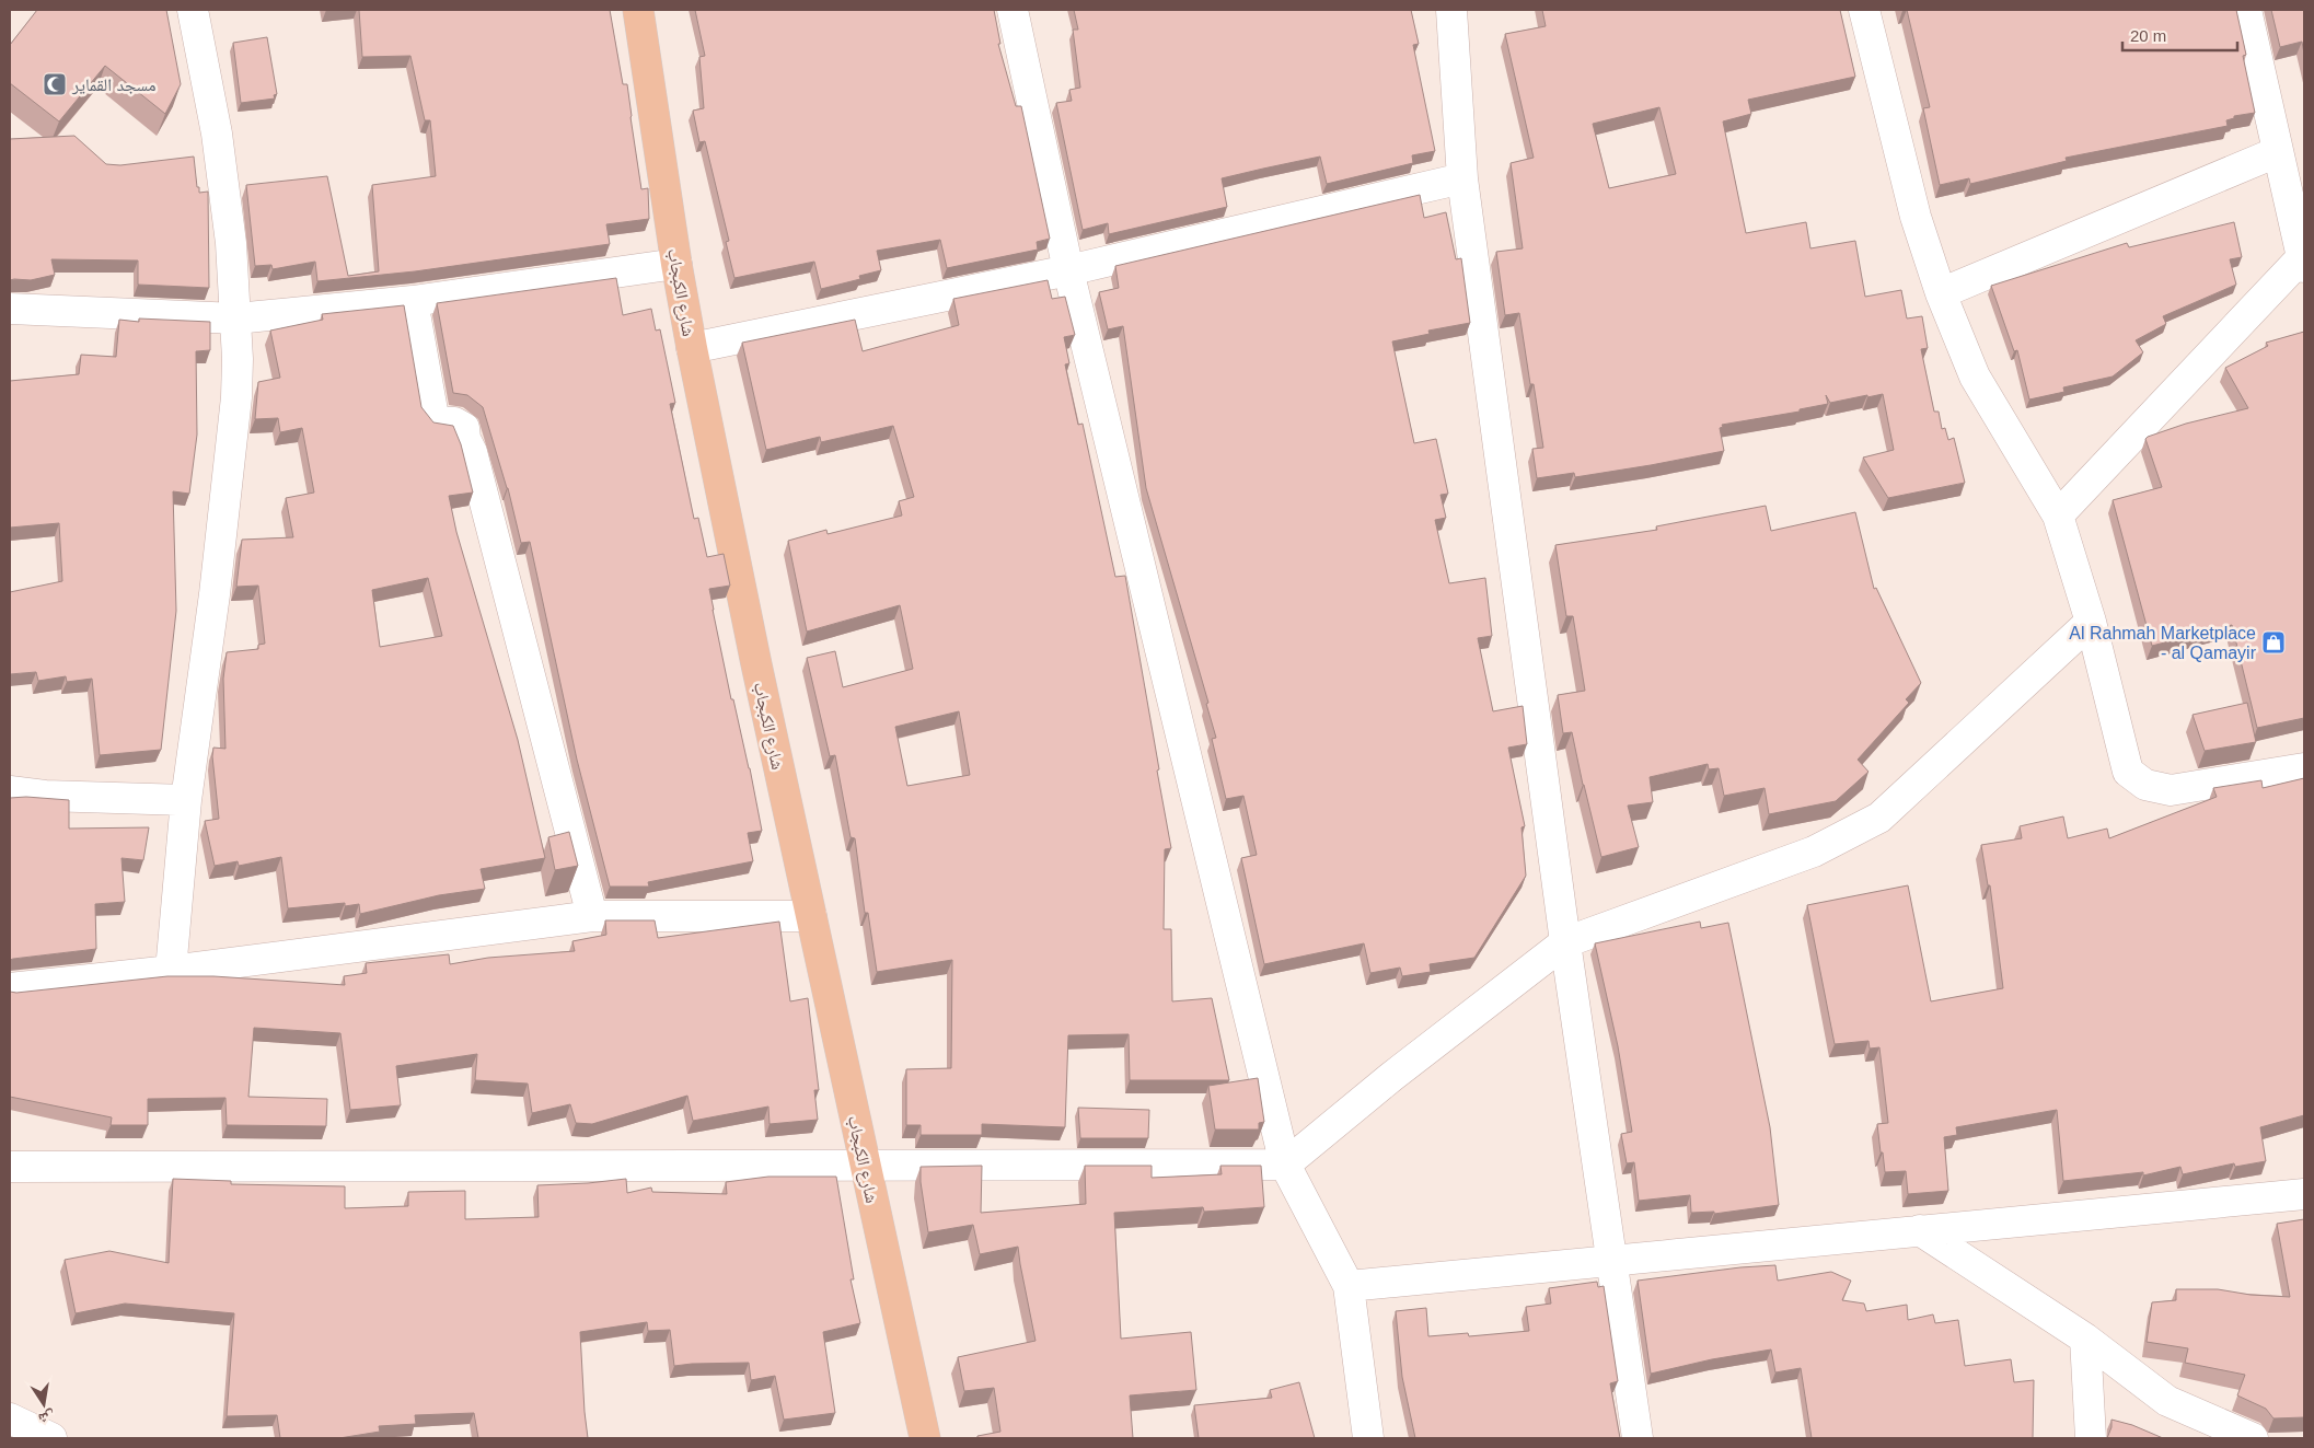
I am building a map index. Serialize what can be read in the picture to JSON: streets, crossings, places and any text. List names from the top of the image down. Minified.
{"streets":{"main road":["شارع الكبجاب"]},"places":{"mosque":["مسجد القماير"],"shop":["Al Rahmah Marketplace - al Qamayir"]},"scale_bar":"20 m","north":"bottom"}
